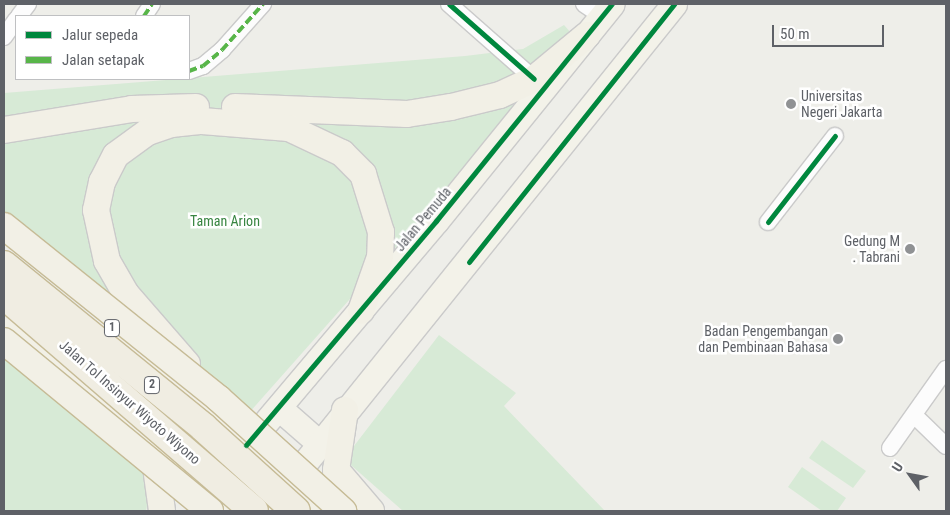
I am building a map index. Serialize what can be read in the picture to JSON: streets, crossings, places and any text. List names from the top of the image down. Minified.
{"streets":{"highway":["1","2","Jalan Tol Insinyur Wiyoto Wiyono"],"main road":["Jalan Pemuda"]},"crossings":[["Jalan Pemuda","1"]],"parks":["Taman Arion"],"places":["Universitas Negeri Jakarta","Gedung M . Tabrani","Badan Pengembangan dan Pembinaan Bahasa"],"legend":["Jalur sepeda","Jalan setapak"],"scale_bar":"50 m","north":"top left"}
